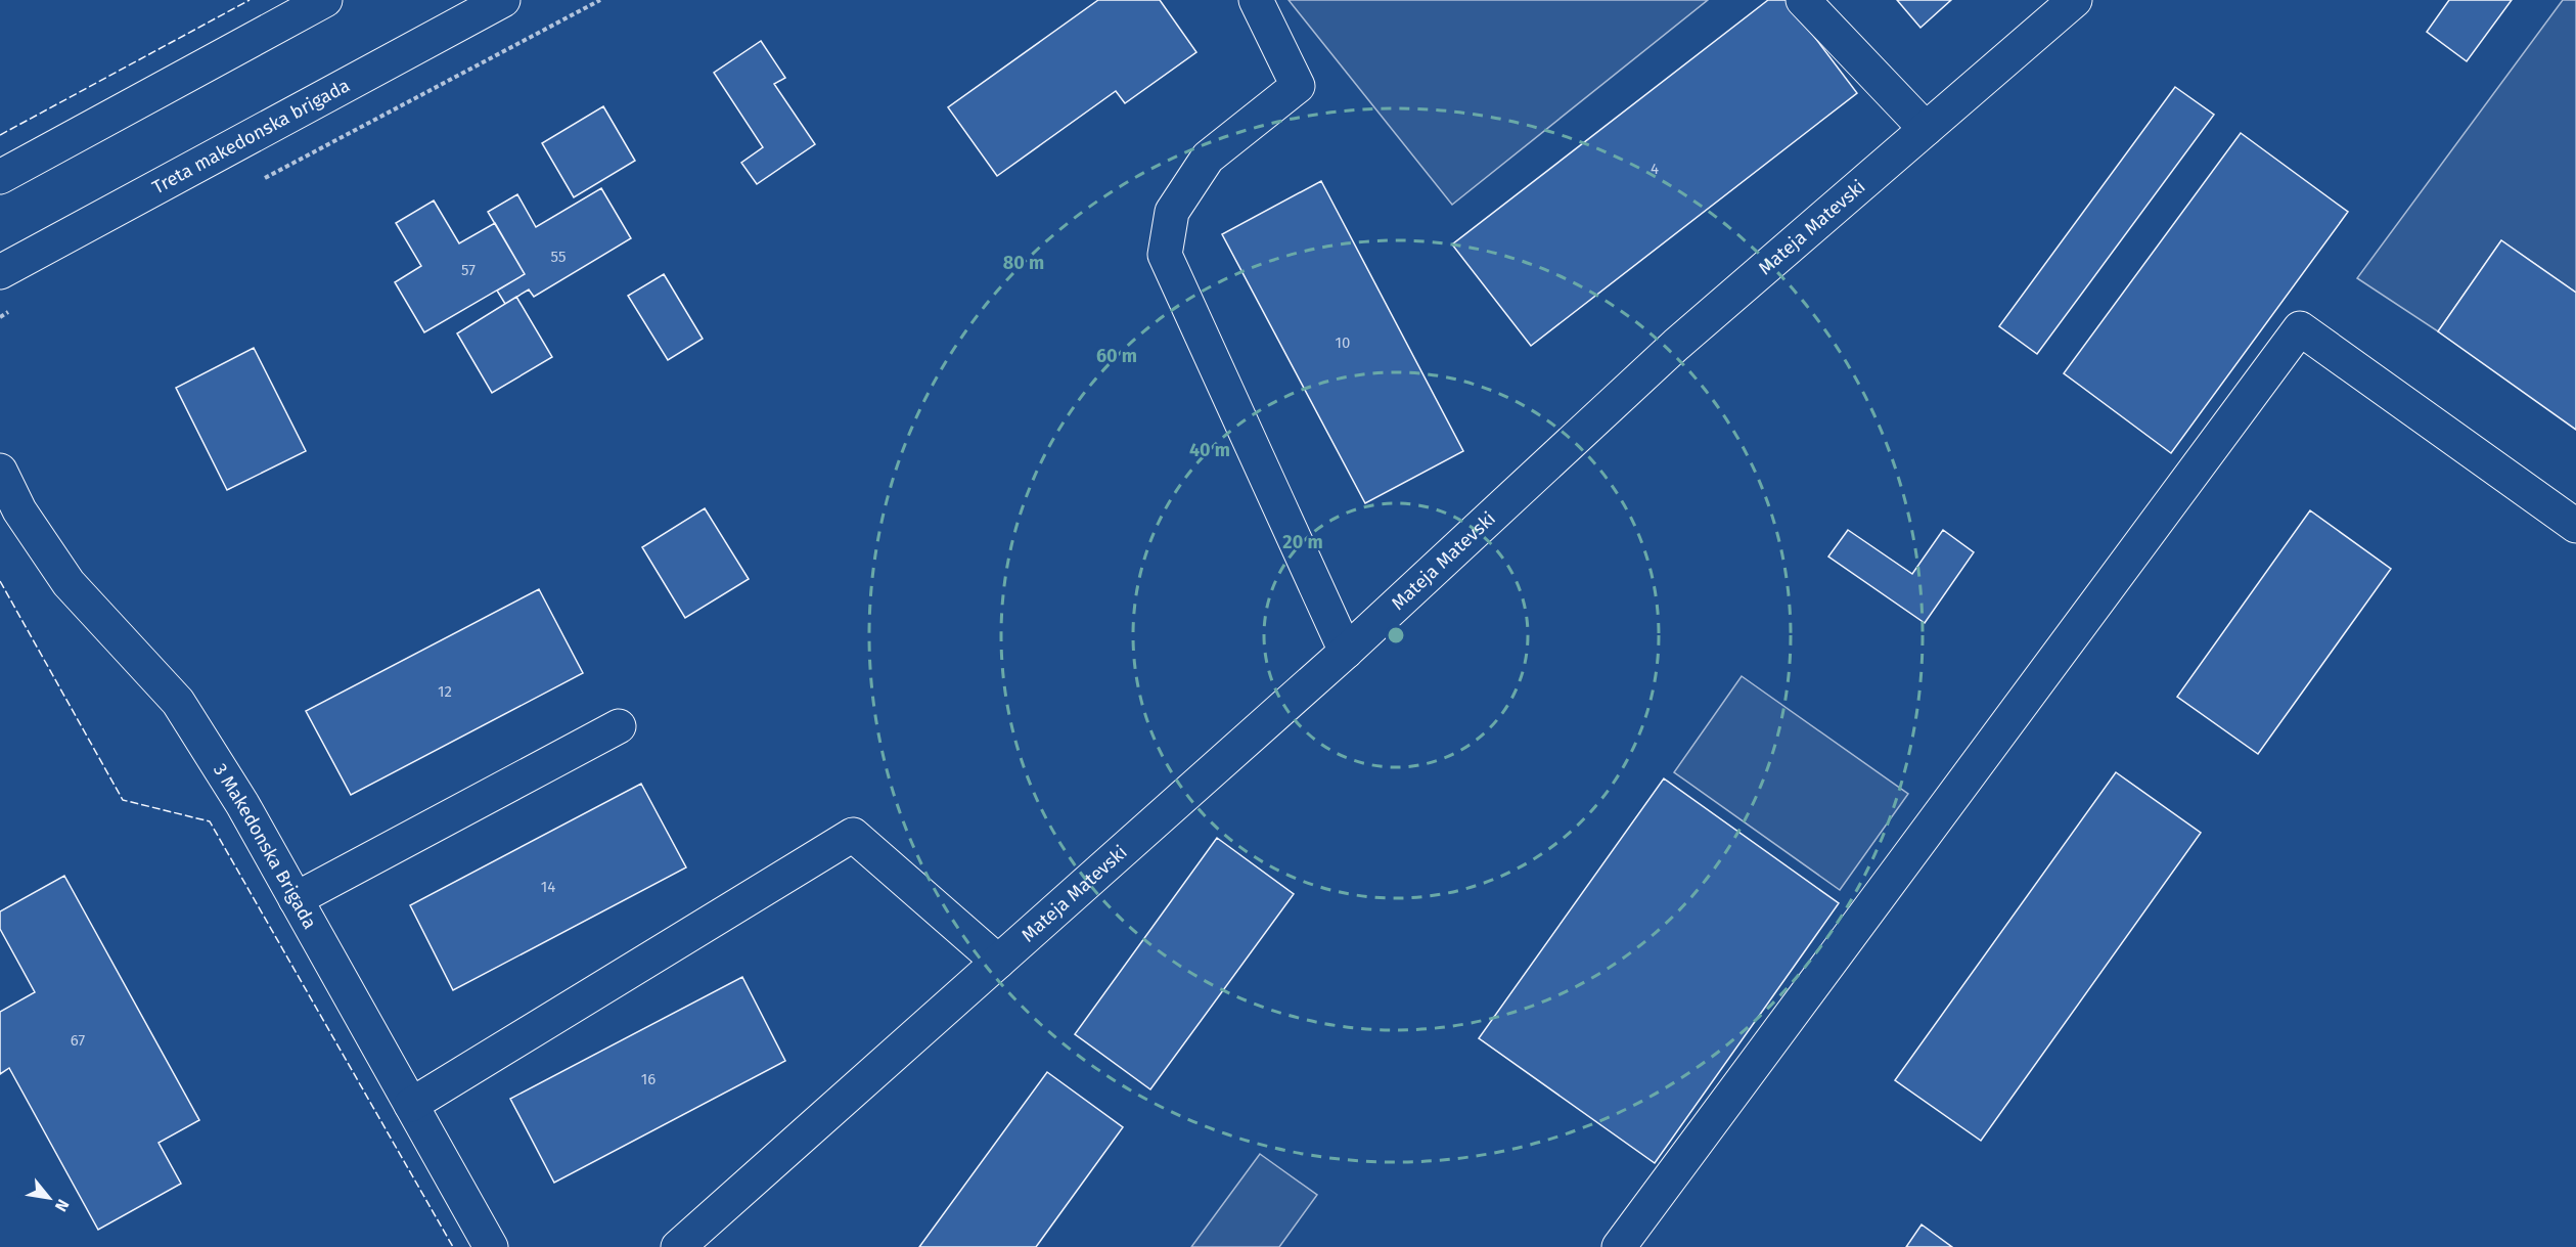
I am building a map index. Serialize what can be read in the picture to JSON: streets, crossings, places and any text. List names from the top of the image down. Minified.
{"streets":{"street":["Treta makedonska brigada","Mateja Matevski","3 Makedonska Brigada"]},"house_numbers":["4","55","57","10","12","14","67","16"],"north":"bottom right","rings":["80 m","60 m","40 m","20 m"]}
